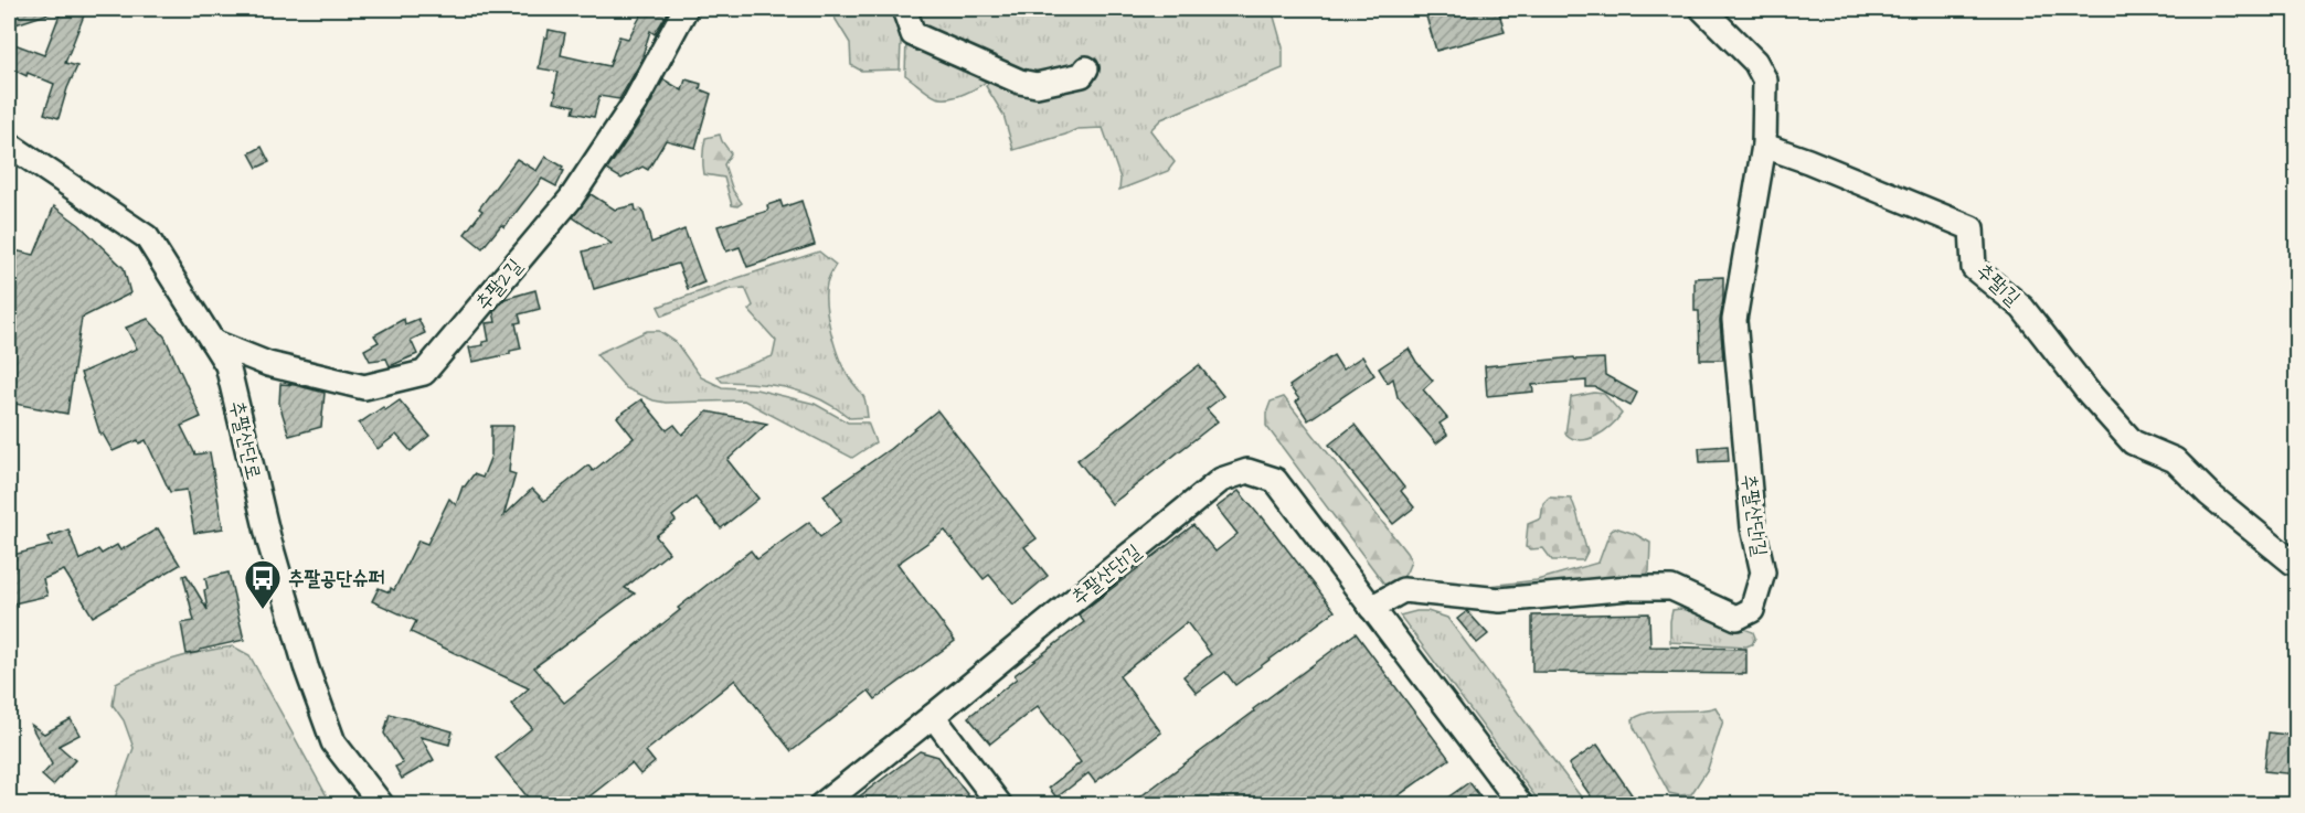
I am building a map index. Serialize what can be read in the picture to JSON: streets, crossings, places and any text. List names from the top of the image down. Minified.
{"streets":{"street":["추팔2길","추팔1길","추팔산단로","추팔산단1길"]},"crossings":[["추팔2길","추팔산단로"],["추팔1길","추팔산단1길"]],"places":{"bus stop":["추팔공단슈퍼"]}}
